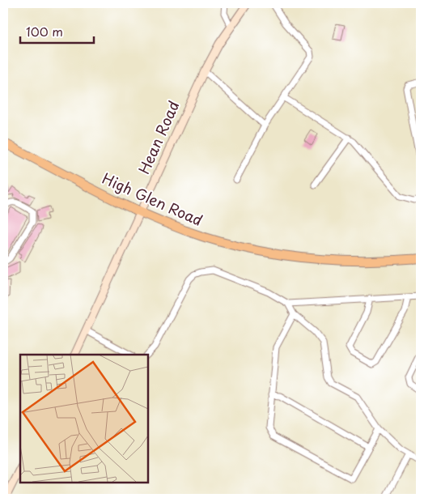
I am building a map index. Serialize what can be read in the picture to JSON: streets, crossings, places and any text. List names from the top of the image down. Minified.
{"streets":{"main road":["High Glen Road"],"street":["Hean Road"]},"crossings":[["Hean Road","High Glen Road"]],"scale_bar":"100 m"}
